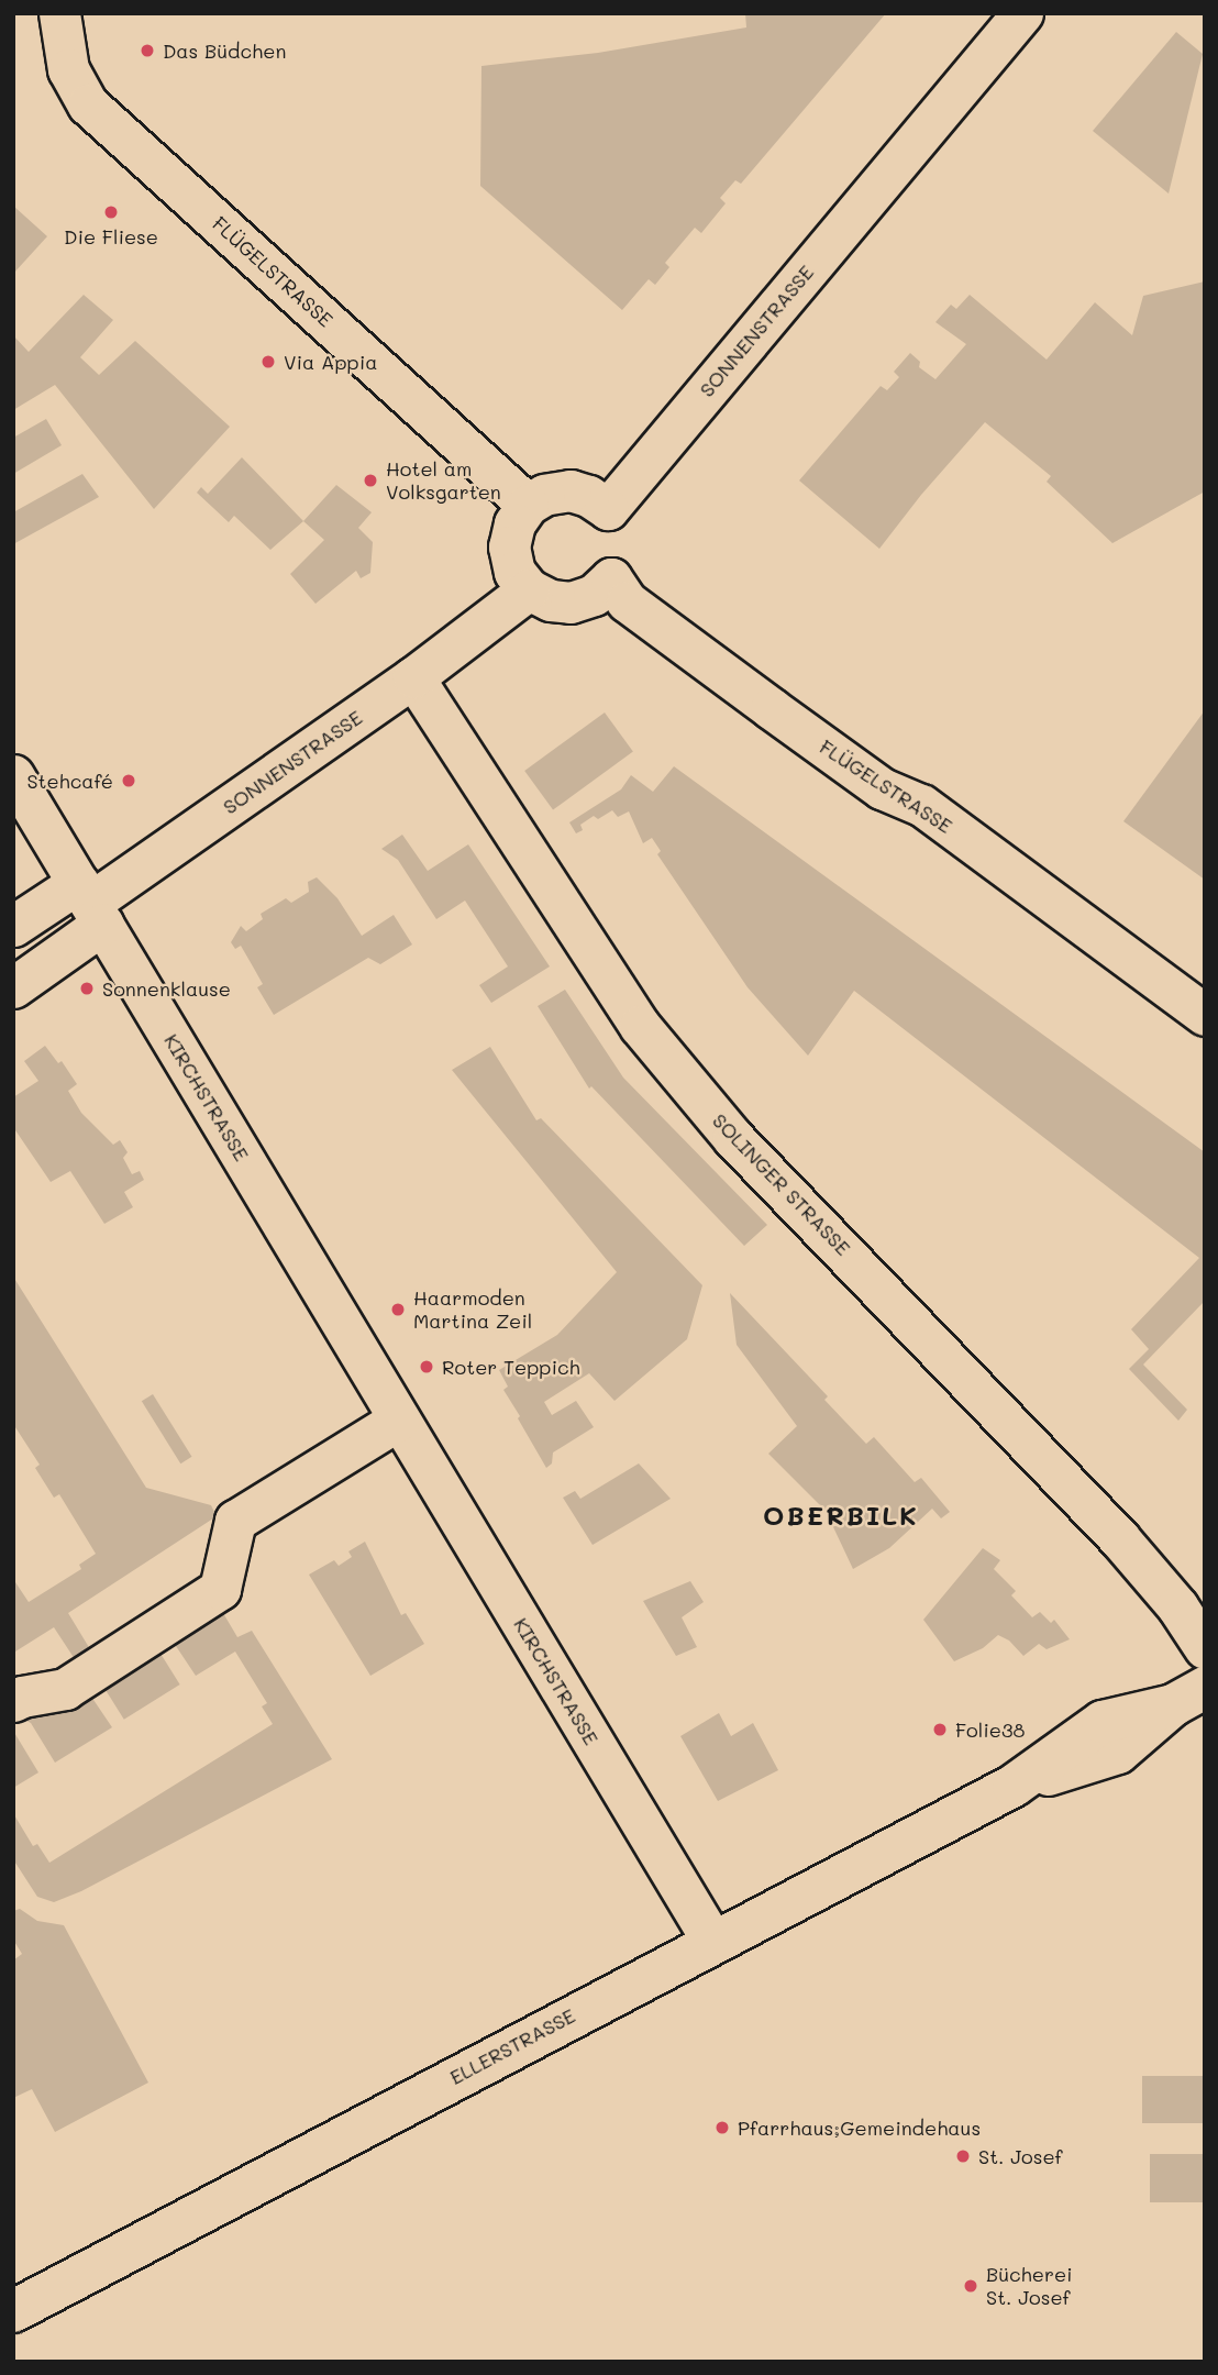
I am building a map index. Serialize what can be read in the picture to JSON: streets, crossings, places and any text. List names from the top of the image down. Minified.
{"streets":{"street":["FLÜGELSTRASSE","SONNENSTRASSE","KIRCHSTRASSE","SOLINGER STRASSE","ELLERSTRASSE"]},"crossings":[["FLÜGELSTRASSE","SONNENSTRASSE"],["SONNENSTRASSE","KIRCHSTRASSE"],["SONNENSTRASSE","SOLINGER STRASSE"],["KIRCHSTRASSE","ELLERSTRASSE"]],"districts":["OBERBILK"],"places":["Das Büdchen","Die Fliese","Via Appia","Hotel am Volksgarten","Stehcafé","Sonnenklause","Haarmoden Martina Zeil","Roter Teppich","Folie38","Pfarrhaus;Gemeindehaus","St. Josef","Bücherei St. Josef"]}
